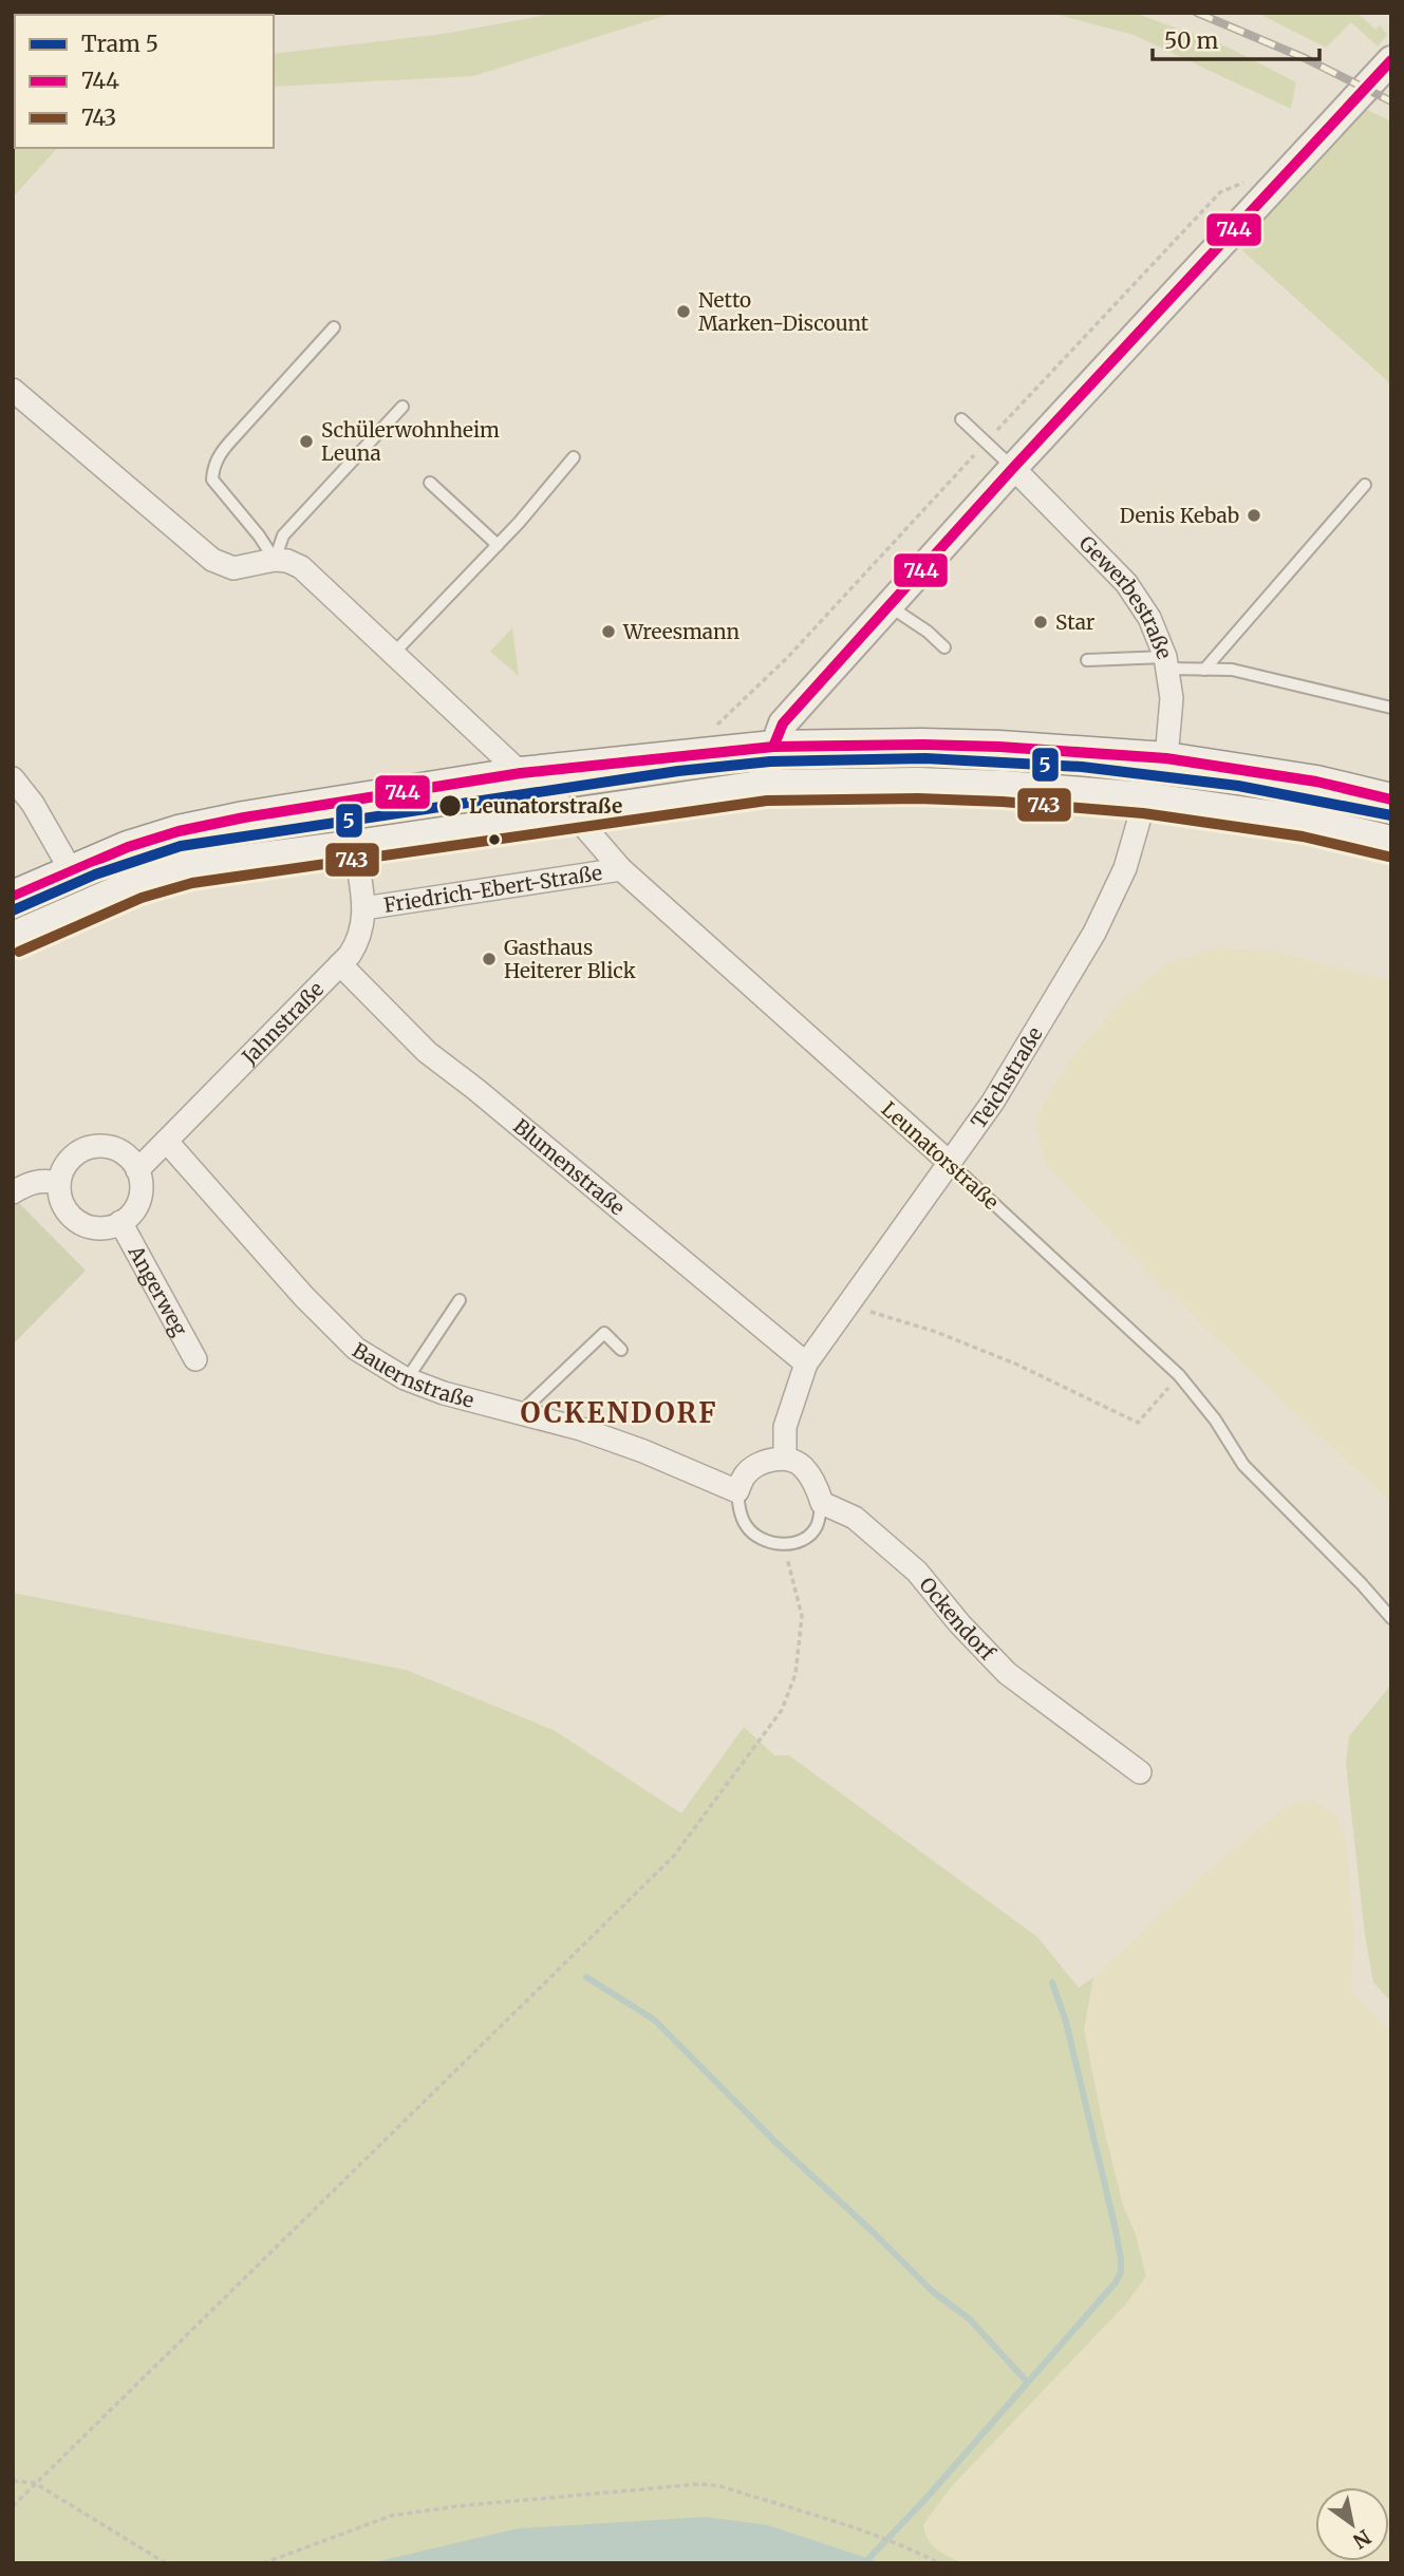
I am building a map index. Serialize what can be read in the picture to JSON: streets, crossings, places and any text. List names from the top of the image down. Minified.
{"streets":{"street":["Gewerbestraße","Friedrich-Ebert-Straße","Jahnstraße","Teichstraße","Leunatorstraße","Blumenstraße","Angerweg","Bauernstraße","Ockendorf"]},"crossings":[["Friedrich-Ebert-Straße","Jahnstraße"],["Friedrich-Ebert-Straße","Leunatorstraße"],["Jahnstraße","Blumenstraße"],["Jahnstraße","Angerweg"],["Jahnstraße","Bauernstraße"],["Teichstraße","Leunatorstraße"],["Teichstraße","Blumenstraße"],["Teichstraße","Bauernstraße"],["Teichstraße","Ockendorf"],["Bauernstraße","Ockendorf"]],"districts":["OCKENDORF"],"places":["Netto Marken-Discount","Schülerwohnheim Leuna","Denis Kebab","Star","Wreesmann","Leunatorstraße","Gasthaus Heiterer Blick"],"lines":["transit line 744","tram line 5","transit line 743"],"legend":["Tram 5","744","743"],"scale_bar":"50 m","north":"bottom right"}
